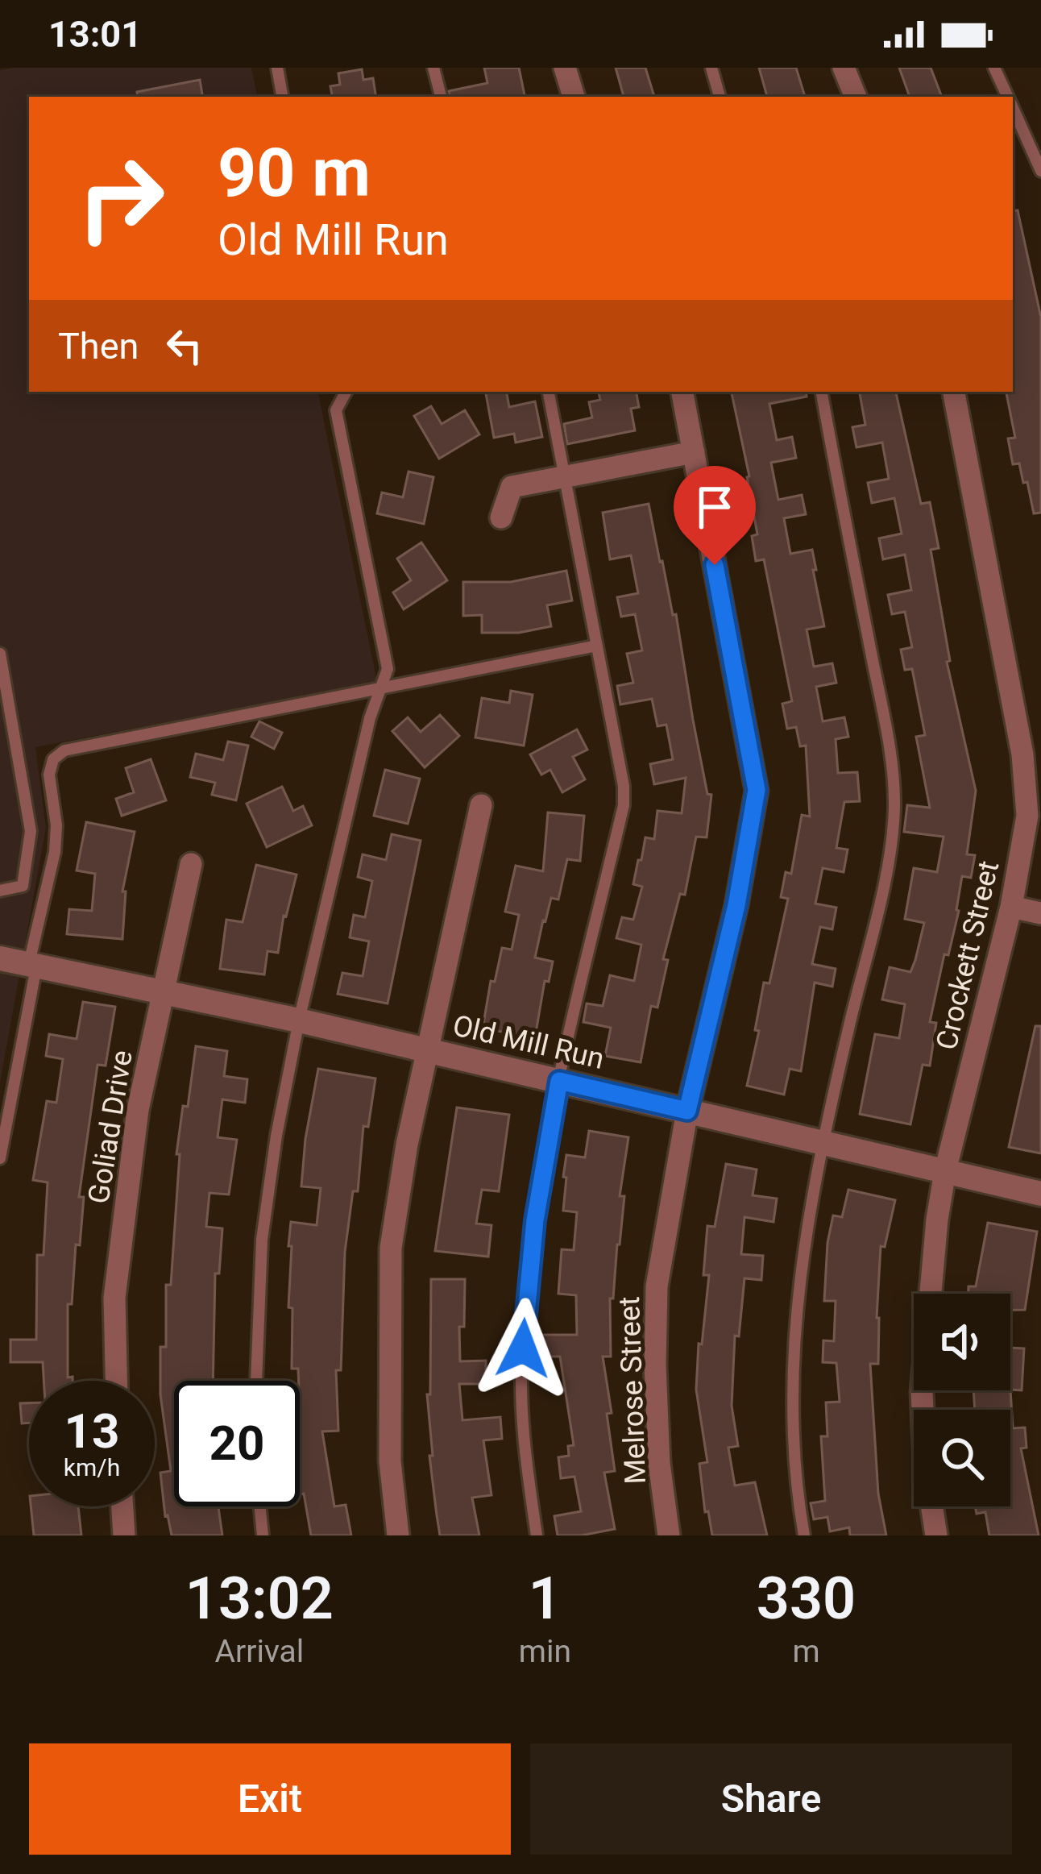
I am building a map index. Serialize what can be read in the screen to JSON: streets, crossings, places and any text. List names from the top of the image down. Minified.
{"streets":{"street":["Crockett Street","Old Mill Run","Goliad Drive","Melrose Street"]},"crossings":[["Crockett Street","Old Mill Run"],["Old Mill Run","Goliad Drive"],["Old Mill Run","Melrose Street"]],"page":{"status":"13:01","turn":["90 m","Old Mill Run"],"then":"Then","speed":"13 km/h","limit":"20","eta":["13:02","Arrival","1","min","330","m"],"buttons":["Exit","Share"]}}
